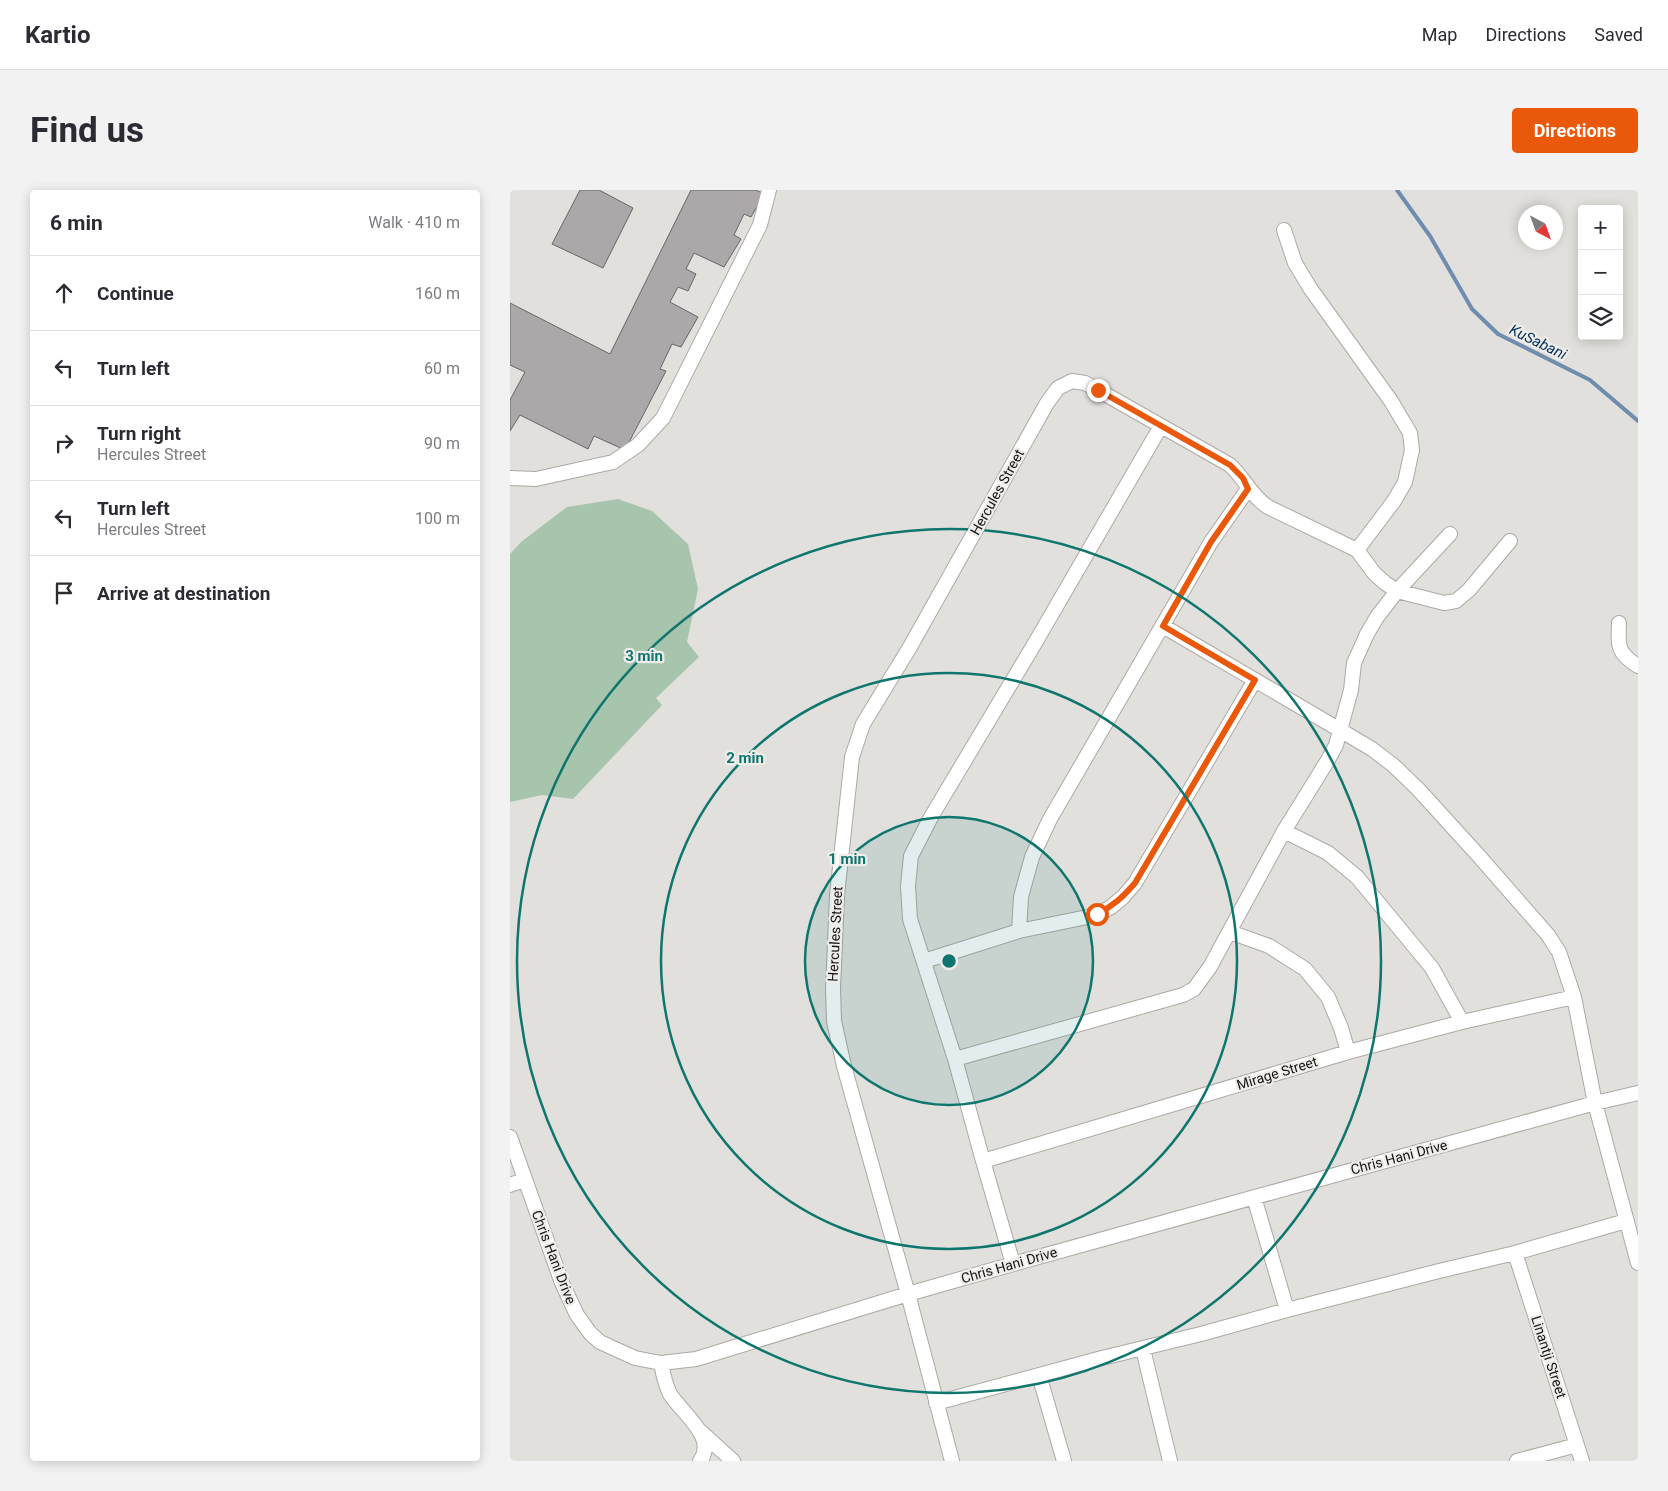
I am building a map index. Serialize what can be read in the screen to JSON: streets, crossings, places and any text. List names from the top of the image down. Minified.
{"streets":{"street":["Hercules Street","Mirage Street","Chris Hani Drive","Linantji Street"]},"crossings":[["Hercules Street","Chris Hani Drive"]],"water":["KuSabani"],"north":"bottom right","page":{"header":"Kartio","nav":["Map","Directions","Saved"],"buttons":"Directions","title":"Find us","heading":["6 min","Walk · 410 m"],"map_buttons":["+","−"],"list":[["Continue","160 m"],["Turn left","60 m"],["Turn right","Hercules Street","90 m"],["Turn left","Hercules Street","100 m"],"Arrive at destination"]},"rings":["3 min","2 min","1 min"]}
